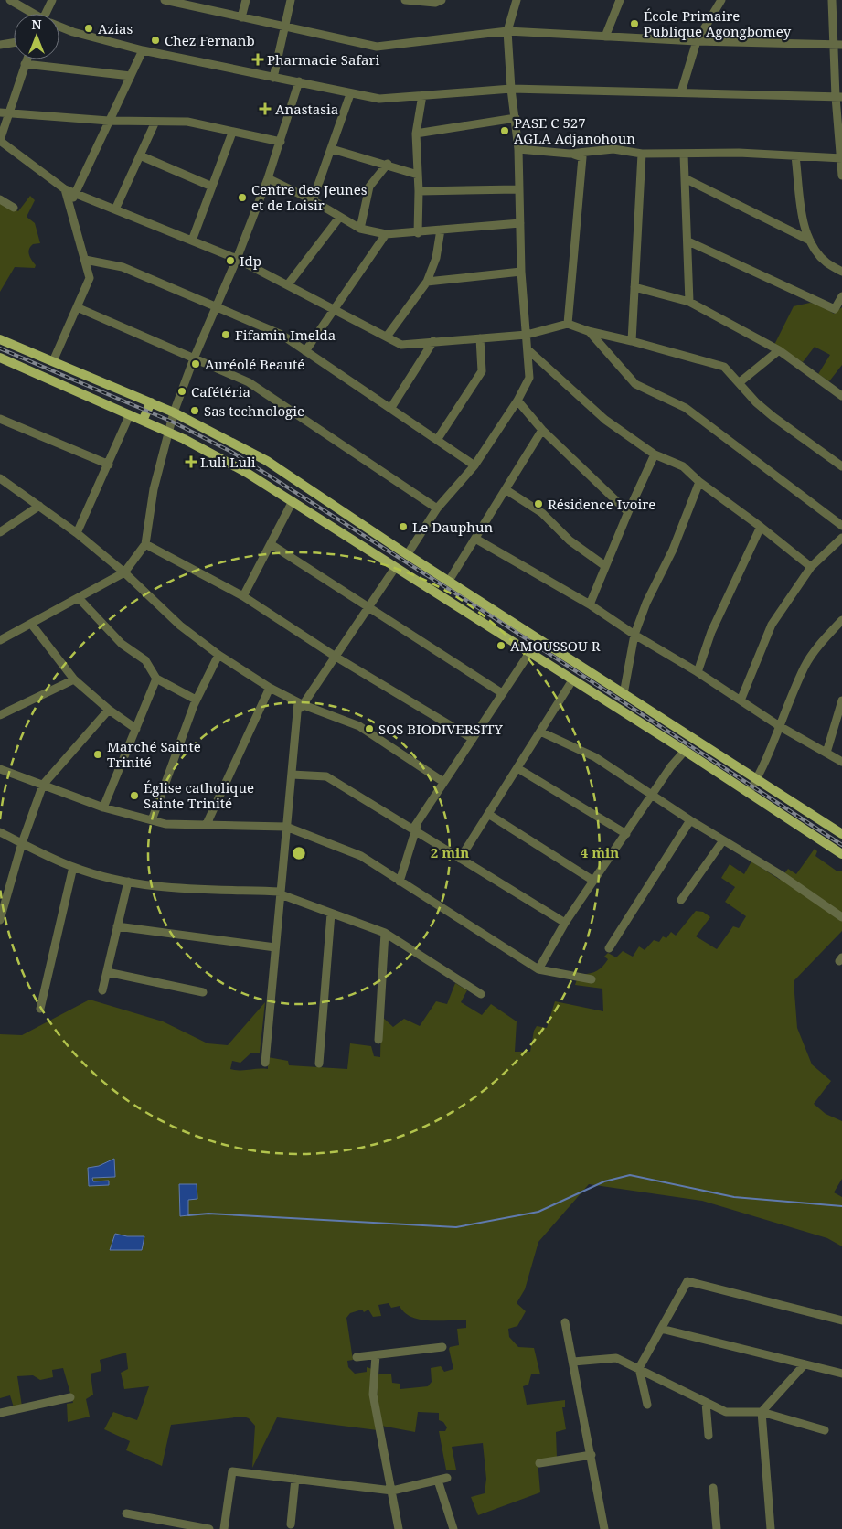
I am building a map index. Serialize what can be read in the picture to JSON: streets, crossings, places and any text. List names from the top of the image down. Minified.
{"places":{"other":["École Primaire Publique Agongbomey","Azias","Chez Fernanb","PASE C 527 AGLA Adjanohoun","Centre des Jeunes et de Loisir","Idp","Fifamin Imelda","Auréolé Beauté","Cafétéria","Sas technologie","Résidence Ivoire","Le Dauphun","AMOUSSOU R","SOS BIODIVERSITY","Marché Sainte Trinité","Église catholique Sainte Trinité"],"health":["Pharmacie Safari","Anastasia","Luli Luli"]},"north":"top","rings":["2 min","4 min"]}
